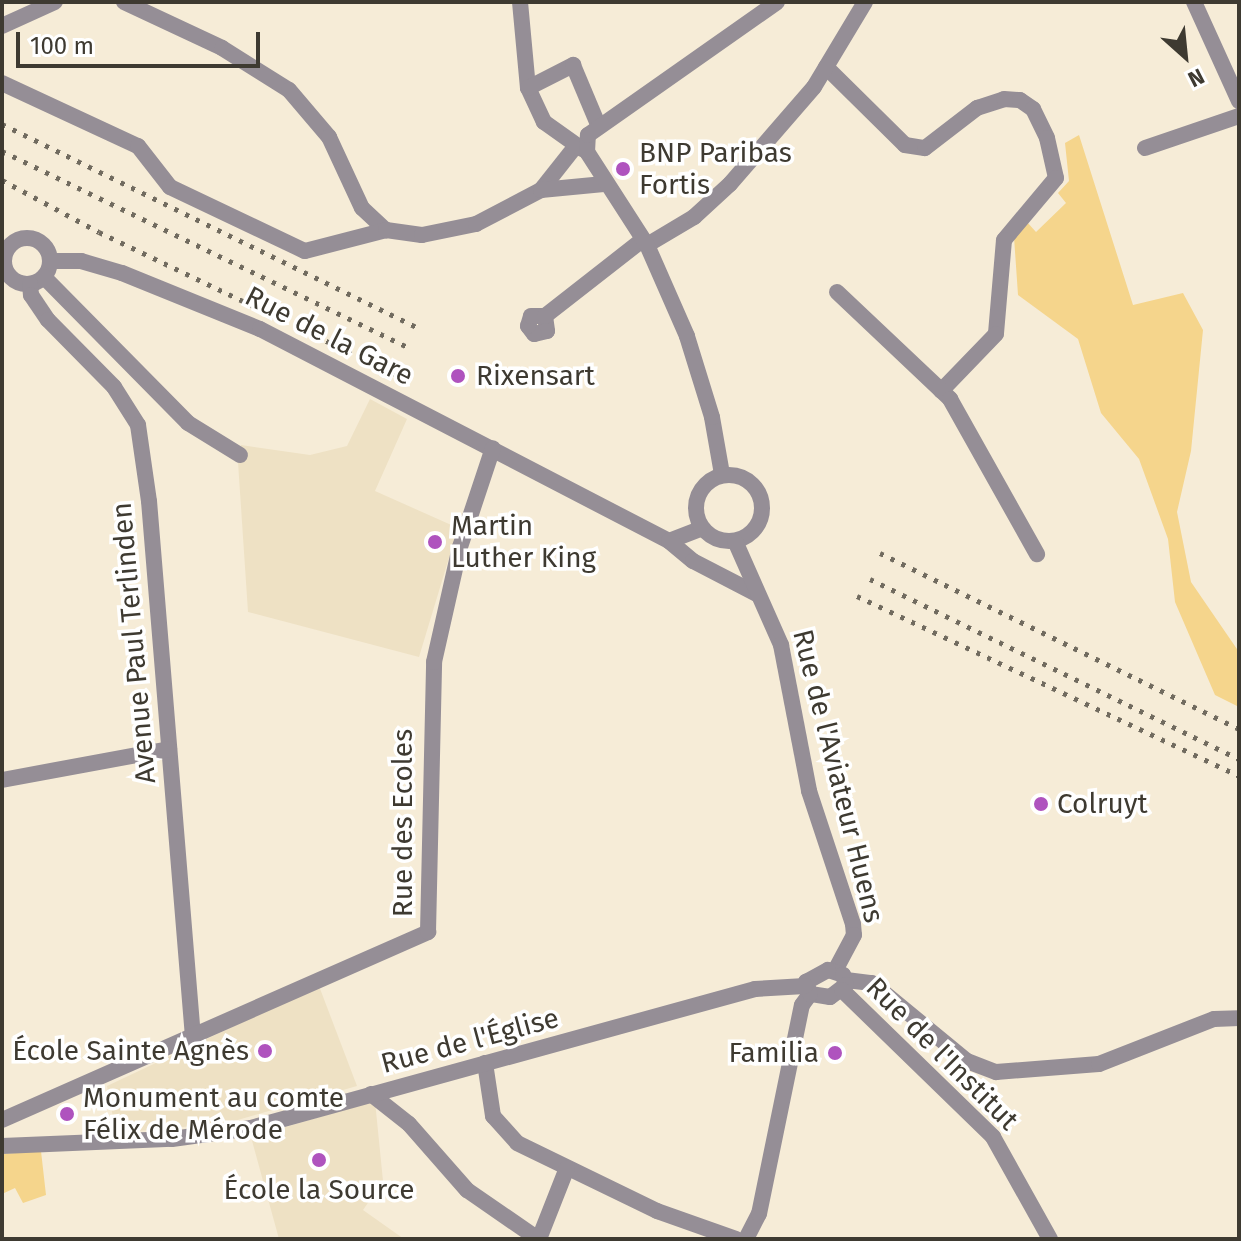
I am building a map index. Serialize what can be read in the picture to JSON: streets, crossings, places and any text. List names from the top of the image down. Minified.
{"streets":{"street":["Rue de la Gare","Avenue Paul Terlinden","Rue de l'Aviateur Huens","Rue des Ecoles","Rue de l'Église","Rue de l'Institut"]},"crossings":[["Rue de la Gare","Avenue Paul Terlinden"],["Rue de la Gare","Rue des Ecoles"],["Avenue Paul Terlinden","Rue des Ecoles"],["Rue de l'Aviateur Huens","Rue de l'Église"],["Rue de l'Aviateur Huens","Rue de l'Institut"],["Rue de l'Église","Rue de l'Institut"]],"places":["BNP Paribas Fortis","Rixensart","Martin Luther King","Colruyt","École Sainte Agnès","Familia","Monument au comte Félix de Mérode","École la Source"],"scale_bar":"100 m","north":"bottom right"}
